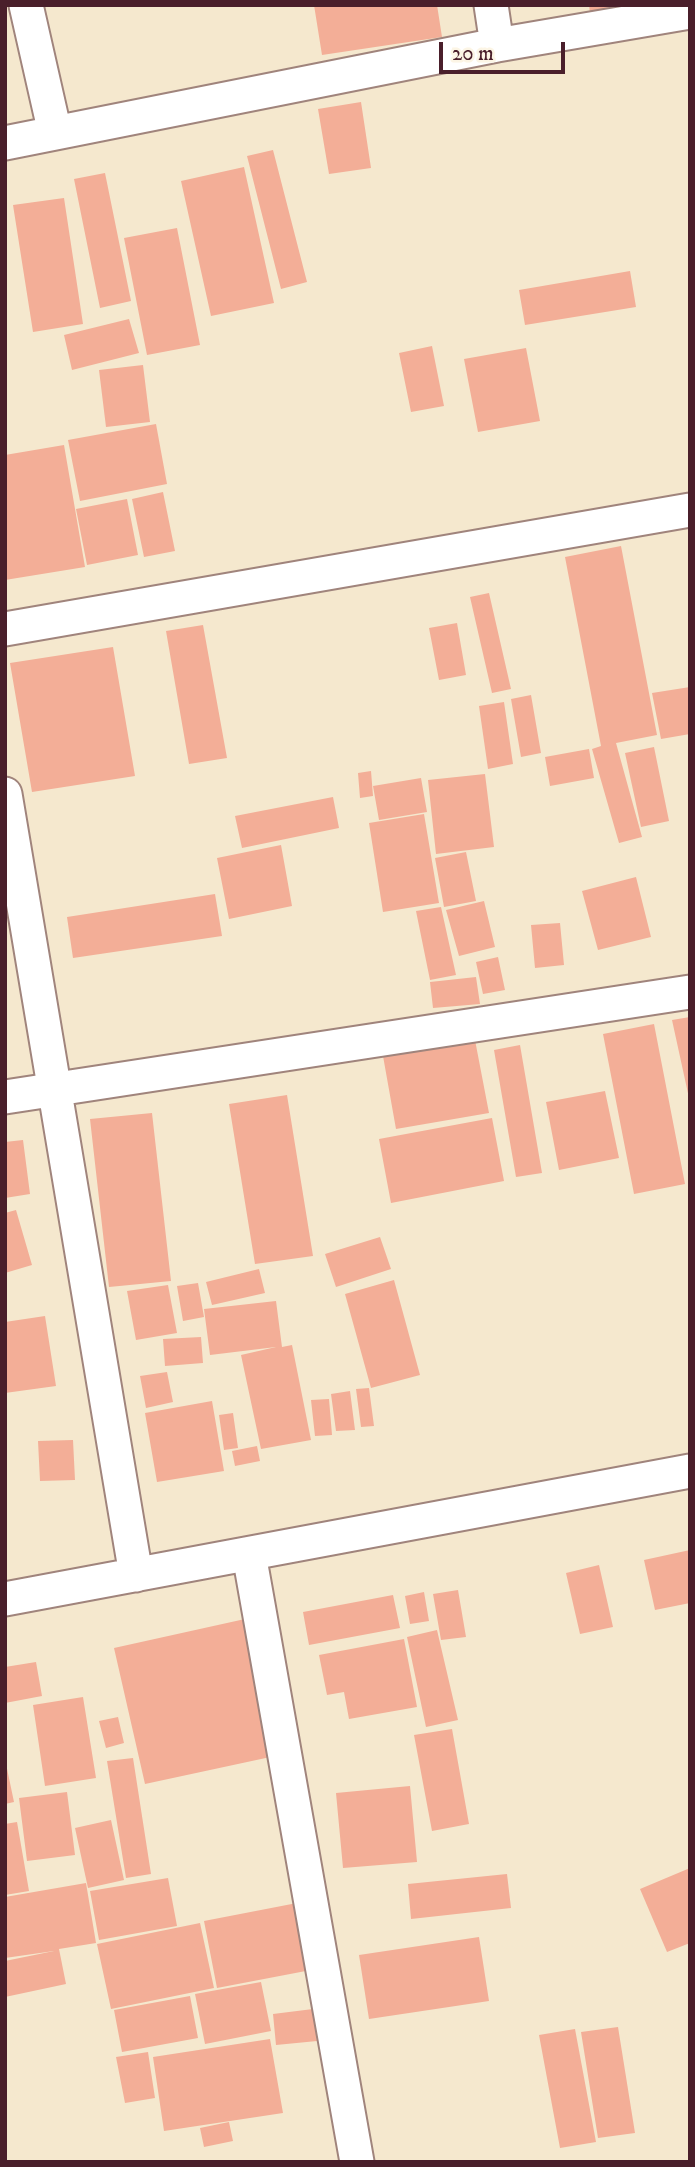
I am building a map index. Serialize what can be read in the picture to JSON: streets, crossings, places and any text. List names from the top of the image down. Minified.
{"scale_bar":"20 m"}
